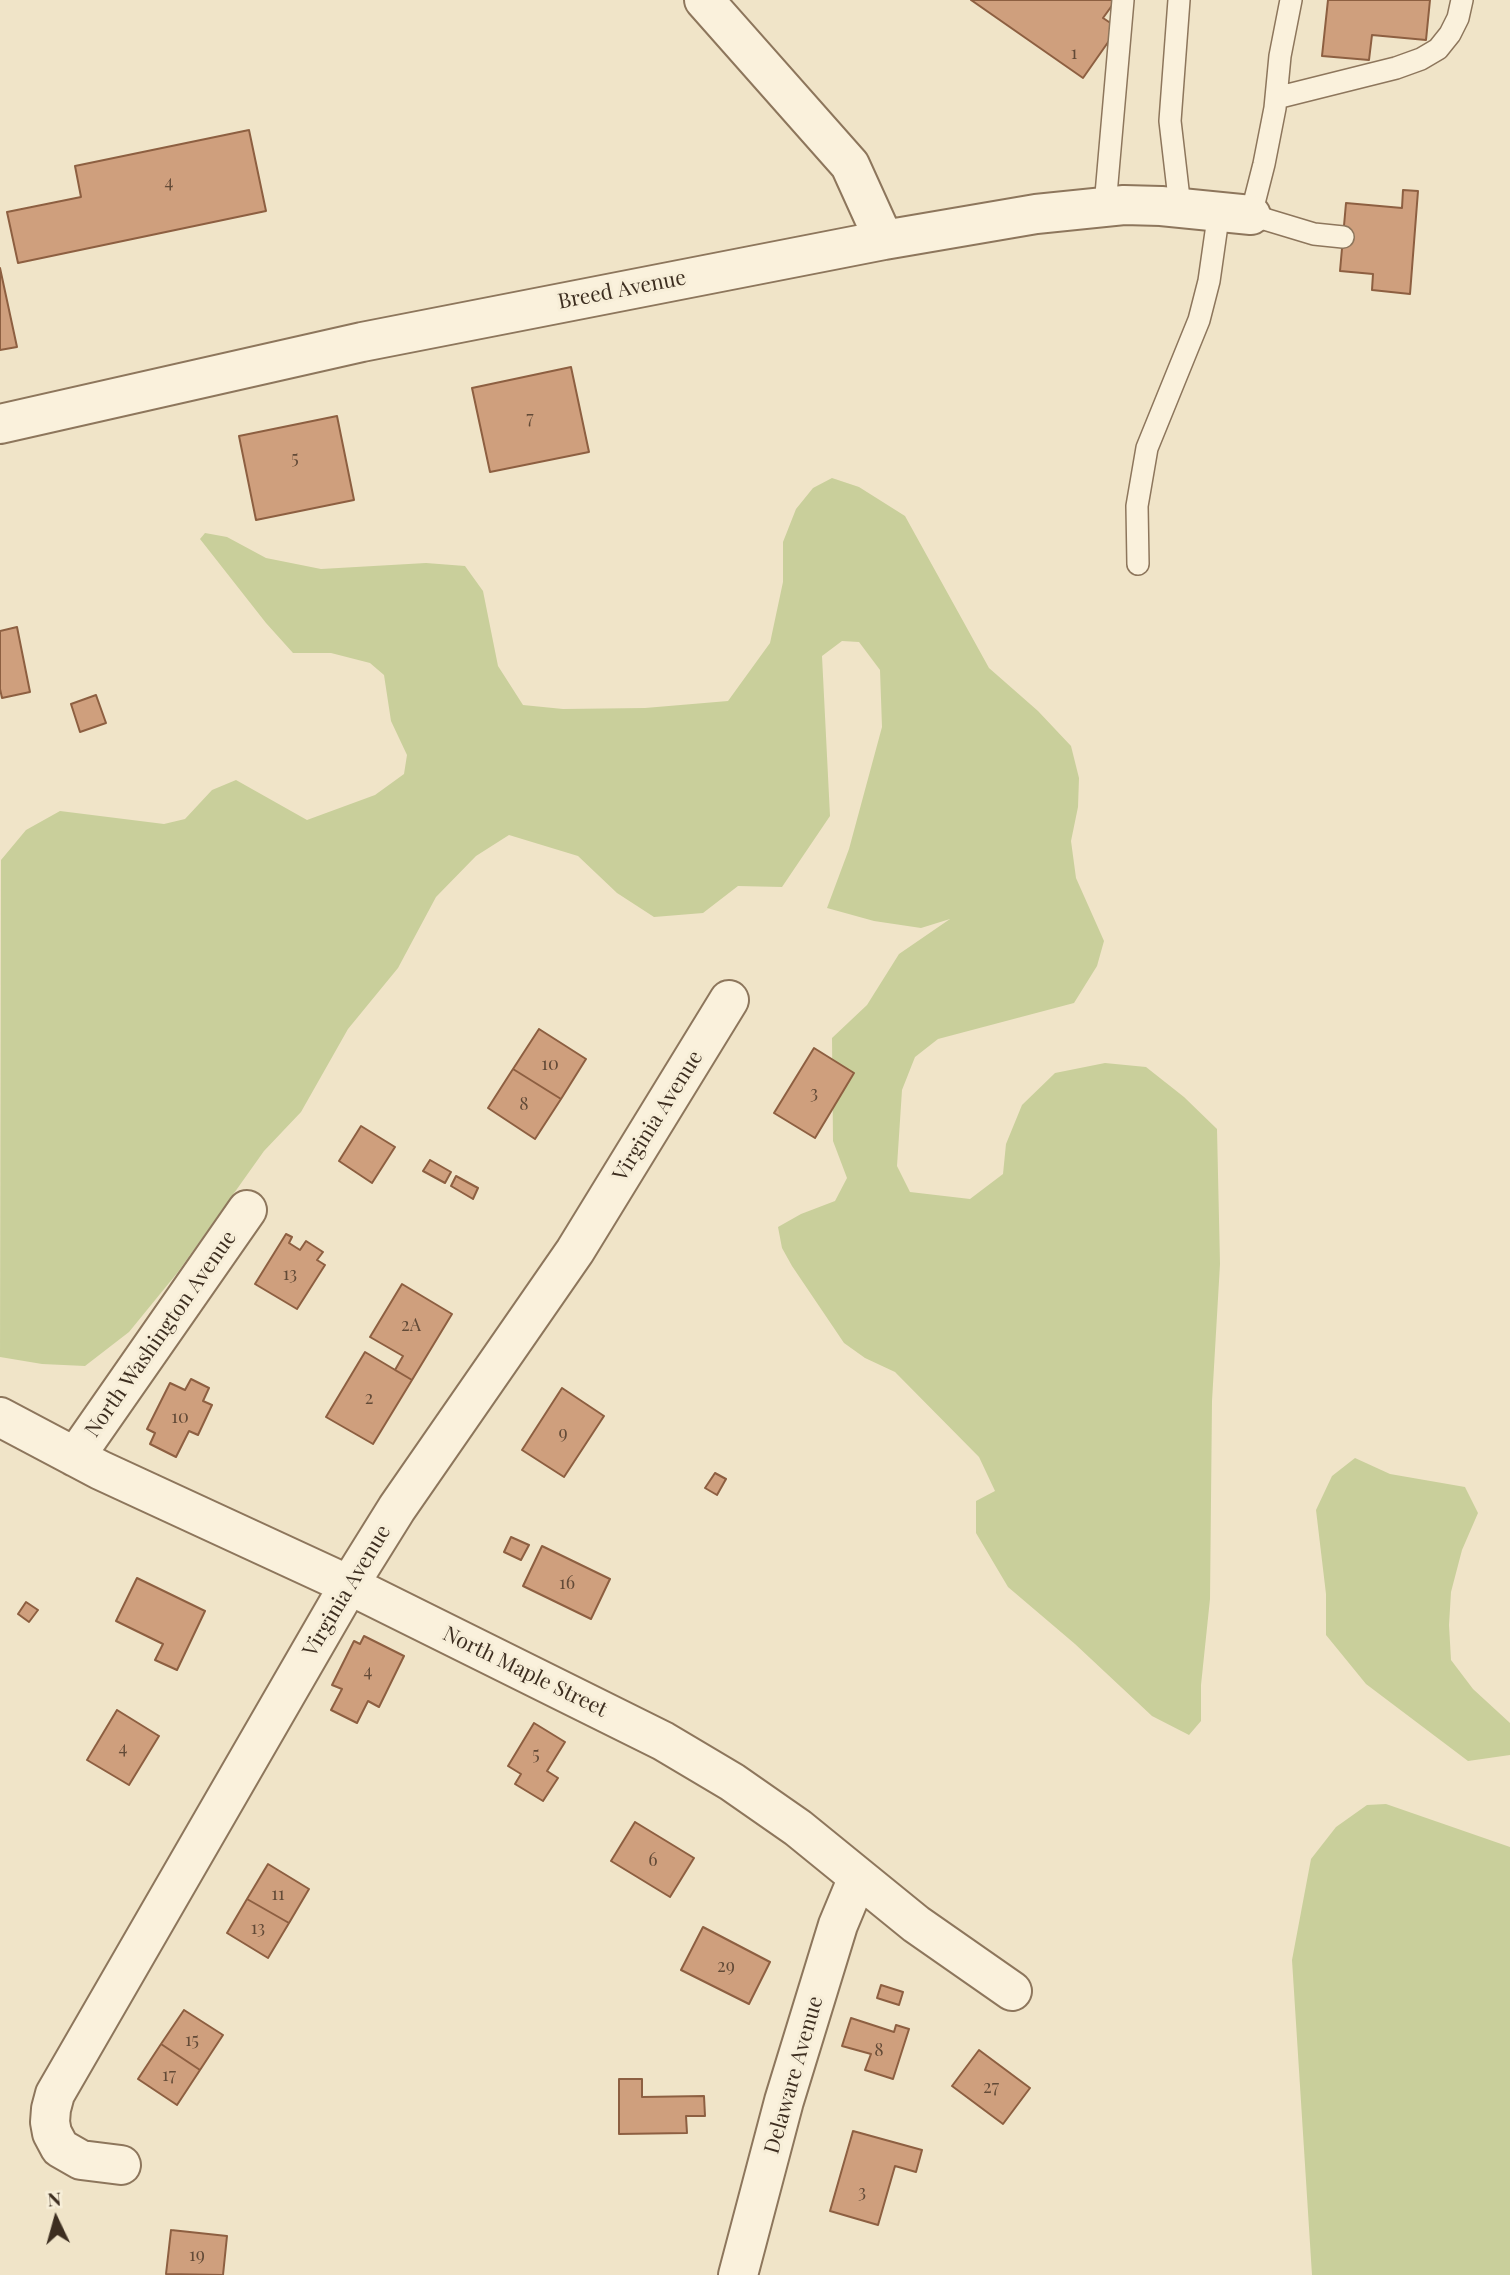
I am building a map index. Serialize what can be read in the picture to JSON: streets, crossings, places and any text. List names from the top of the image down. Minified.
{"streets":{"street":["Breed Avenue","Virginia Avenue","North Washington Avenue","North Maple Street","Delaware Avenue"]},"crossings":[["Virginia Avenue","North Maple Street"],["North Washington Avenue","North Maple Street"],["North Maple Street","Delaware Avenue"]],"house_numbers":["1","4","7","5","10","3","8","13","2A","2","10","9","16","4","4","5","6","11","13","29","15","8","17","27","3","19"],"north":"top"}
